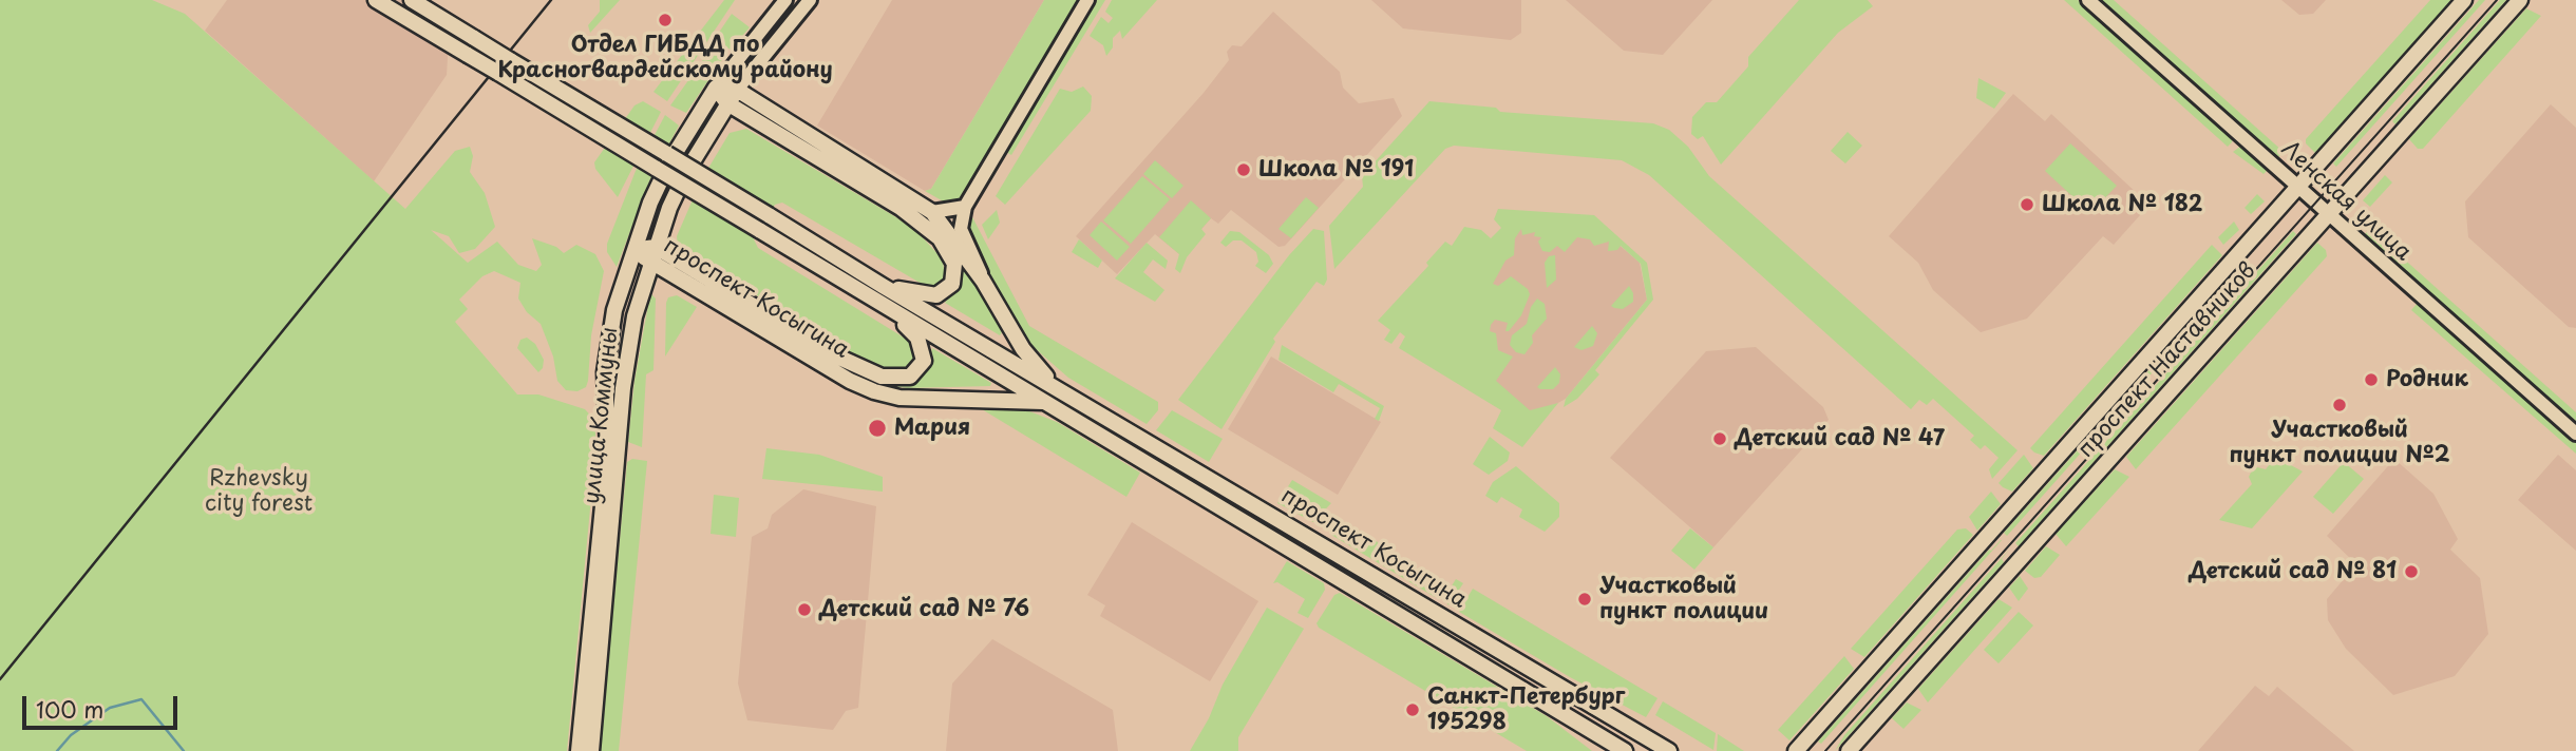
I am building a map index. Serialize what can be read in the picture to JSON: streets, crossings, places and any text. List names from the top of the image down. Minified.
{"streets":{"main road":["проспект Косыгина","проспект Наставников","улица Коммуны"],"street":["Ленская улица"]},"crossings":[["Ленская улица","проспект Наставников"],["проспект Косыгина","улица Коммуны"]],"parks":["Rzhevsky city forest"],"places":["Отдел ГИБДД по Красногвардейскому району","Школа № 191","Школа № 182","Родник","Участковый пункт полиции №2","Мария","Детский сад № 47","Детский сад № 81","Участковый пункт полиции","Детский сад № 76","Санкт-Петербург 195298"],"scale_bar":"100 m"}
